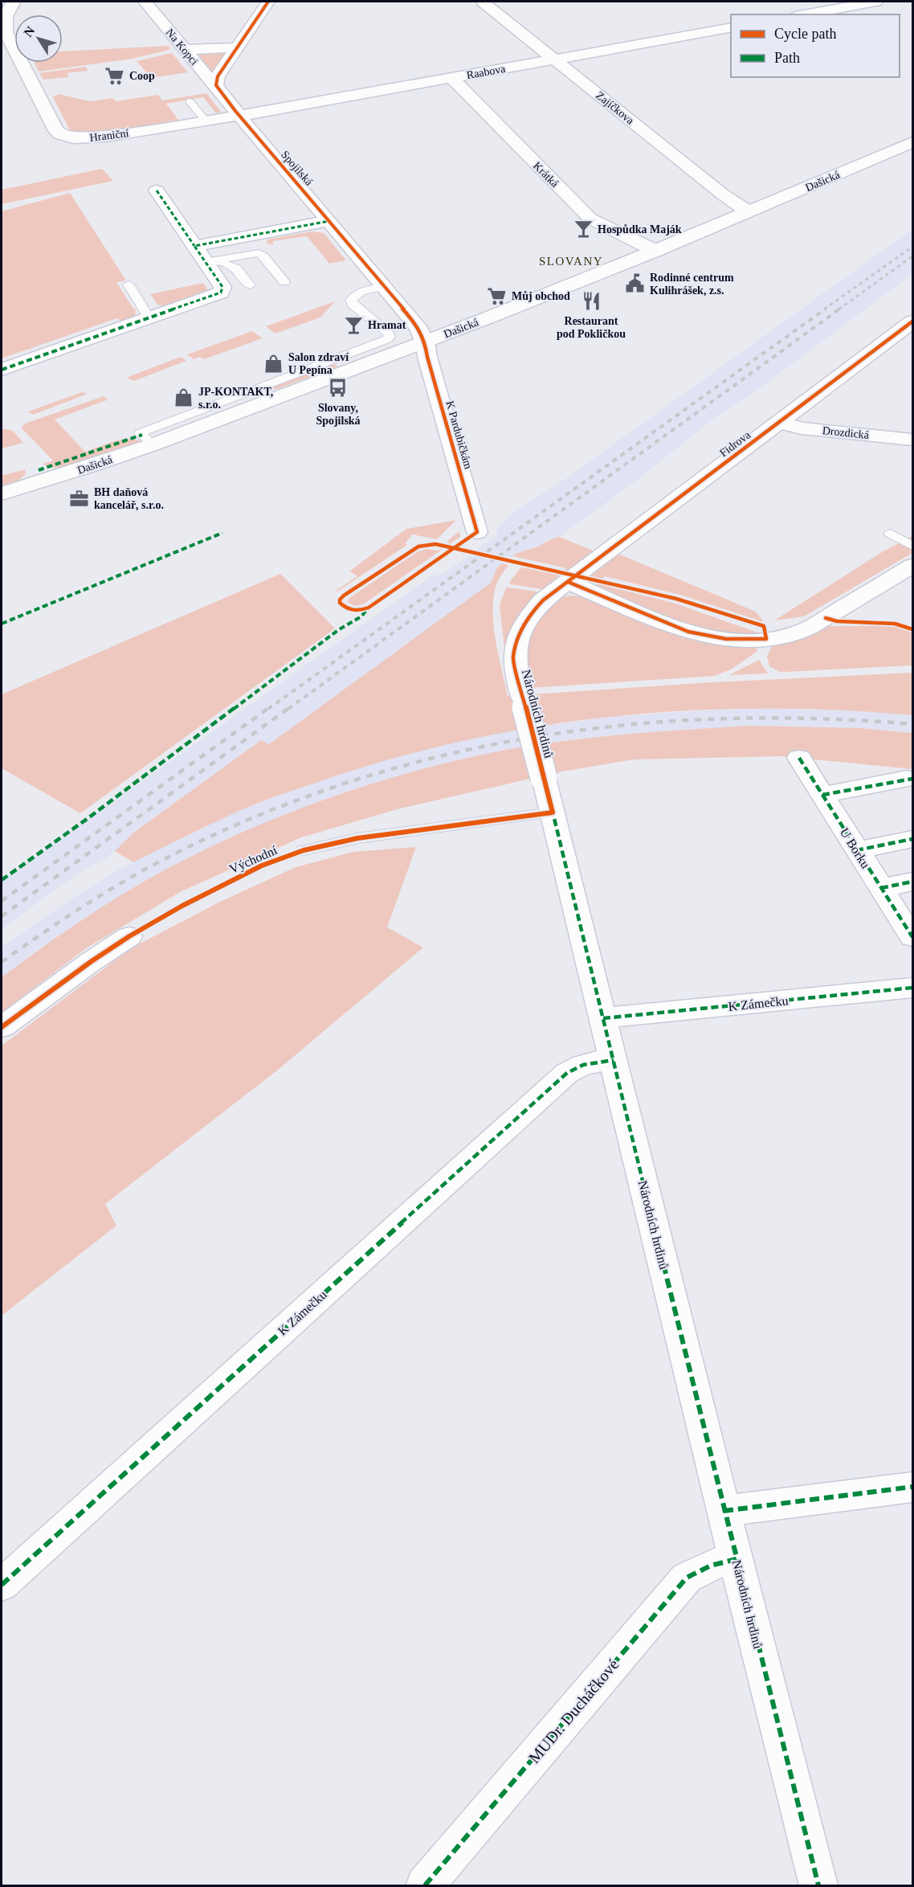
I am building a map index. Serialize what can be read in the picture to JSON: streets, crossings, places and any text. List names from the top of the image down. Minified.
{"streets":{"street":["Na Kopci","Raabova","Zajíčkova","Hraniční","Spojilská","Krátká","Dašická","Drozdická","K Pardubičkám","Fidrova","Národních hrdinů","U Borku","K Zámečku","MUDr. Ducháčkové"],"cycle path":["Východní"]},"crossings":[["Na Kopci","Spojilská"],["Raabova","Zajíčkova"],["Raabova","Hraniční"],["Raabova","Spojilská"],["Raabova","Krátká"],["Zajíčkova","Dašická"],["Hraniční","Spojilská"],["Spojilská","Dašická"],["Spojilská","K Pardubičkám"],["Krátká","Dašická"],["Dašická","K Pardubičkám"],["Drozdická","Fidrova"],["Fidrova","Národních hrdinů"],["Národních hrdinů","K Zámečku"],["Národních hrdinů","MUDr. Ducháčkové"]],"districts":["SLOVANY"],"places":{"supermarket":["Coop","Můj obchod"],"bar":["Hospůdka Maják","Hramat"],"public building":["Rodinné centrum Kulihrášek, z.s."],"restaurant":["Restaurant pod Pokličkou"],"shop":["Salon zdraví U Pepína","JP-KONTAKT, s.r.o."],"bus stop":["Slovany, Spojilská"],"office":["BH daňová kancelář, s.r.o."]},"legend":["Cycle path","Path"],"north":"top left"}
